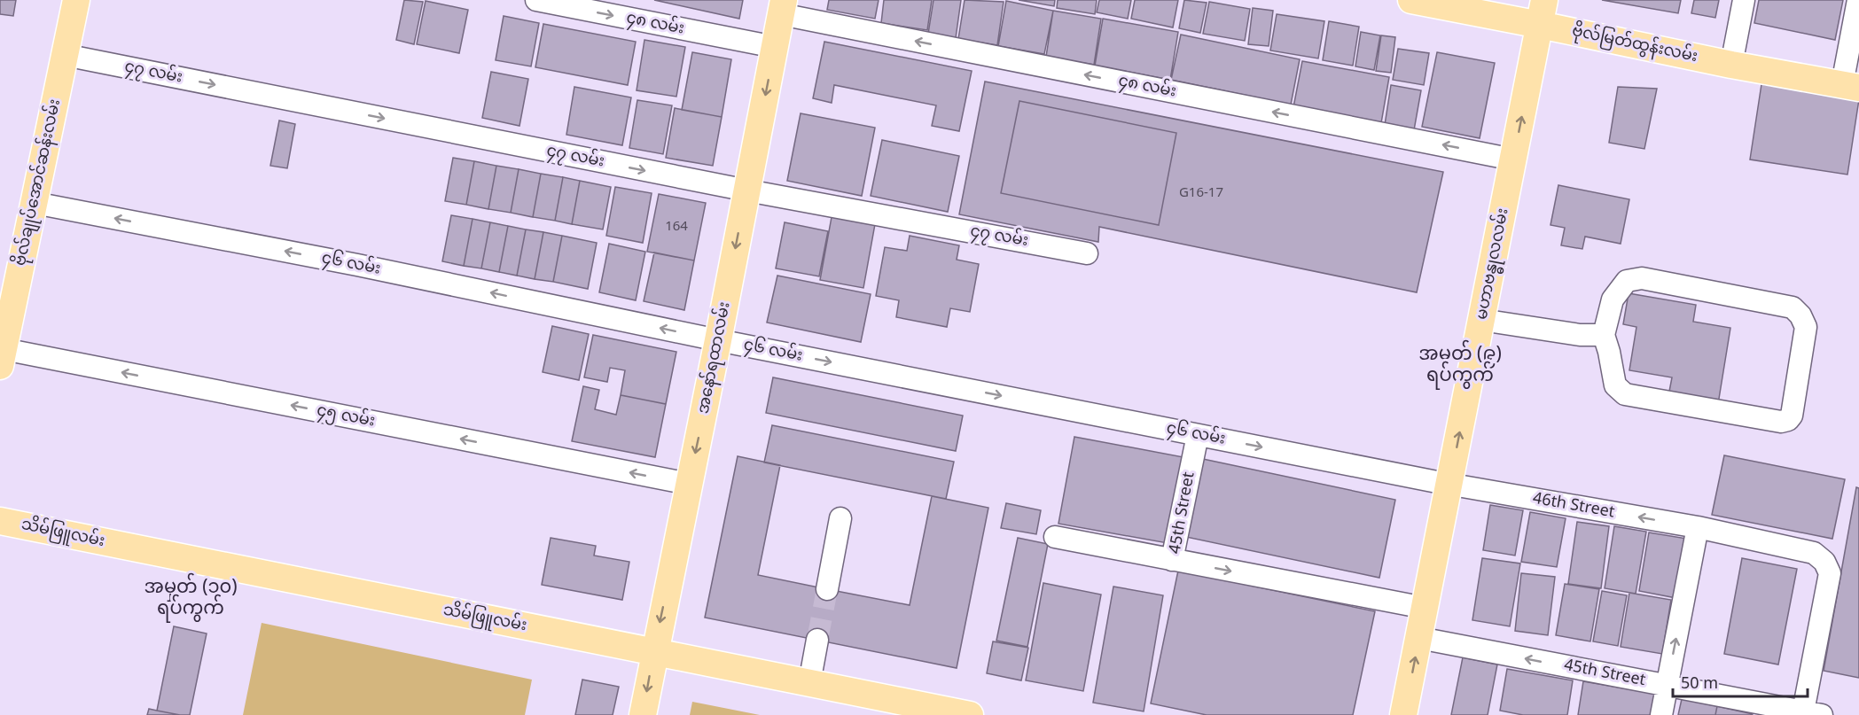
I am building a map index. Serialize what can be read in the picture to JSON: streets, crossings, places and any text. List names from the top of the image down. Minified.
{"streets":{"main road":["ဗိုလ်မြတ်ထွန်းလမ်း","ဗိုလ်ချုပ်အောင်ဆန်းလမ်း","မဟာဗန္ဓုလလမ်း","အနော်ရထာလမ်း","သိမ်ဖြူလမ်း"],"street":["၄၈ လမ်း","၄၇ လမ်း","၄၆ လမ်း","၄၅ လမ်း","46th Street","45th Street"]},"crossings":[["၄၈ လမ်း","မဟာဗန္ဓုလလမ်း"],["၄၈ လမ်း","အနော်ရထာလမ်း"],["ဗိုလ်မြတ်ထွန်းလမ်း","မဟာဗန္ဓုလလမ်း"],["၄၇ လမ်း","ဗိုလ်ချုပ်အောင်ဆန်းလမ်း"],["၄၇ လမ်း","အနော်ရထာလမ်း"],["ဗိုလ်ချုပ်အောင်ဆန်းလမ်း","၄၆ လမ်း"],["ဗိုလ်ချုပ်အောင်ဆန်းလမ်း","၄၅ လမ်း"],["၄၆ လမ်း","မဟာဗန္ဓုလလမ်း"],["၄၆ လမ်း","အနော်ရထာလမ်း"],["၄၆ လမ်း","46th Street"],["၄၆ လမ်း","45th Street"],["မဟာဗန္ဓုလလမ်း","46th Street"],["မဟာဗန္ဓုလလမ်း","45th Street"],["အနော်ရထာလမ်း","၄၅ လမ်း"],["အနော်ရထာလမ်း","သိမ်ဖြူလမ်း"],["46th Street","45th Street"]],"one_way":["၄၇ လမ်း","မဟာဗန္ဓုလလမ်း","အနော်ရထာလမ်း","၄၅ လမ်း"],"districts":["အမှတ် (၉) ရပ်ကွက်","အမှတ် (၁၀) ရပ်ကွက်"],"house_numbers":["G16-17","164"],"scale_bar":"50 m"}
